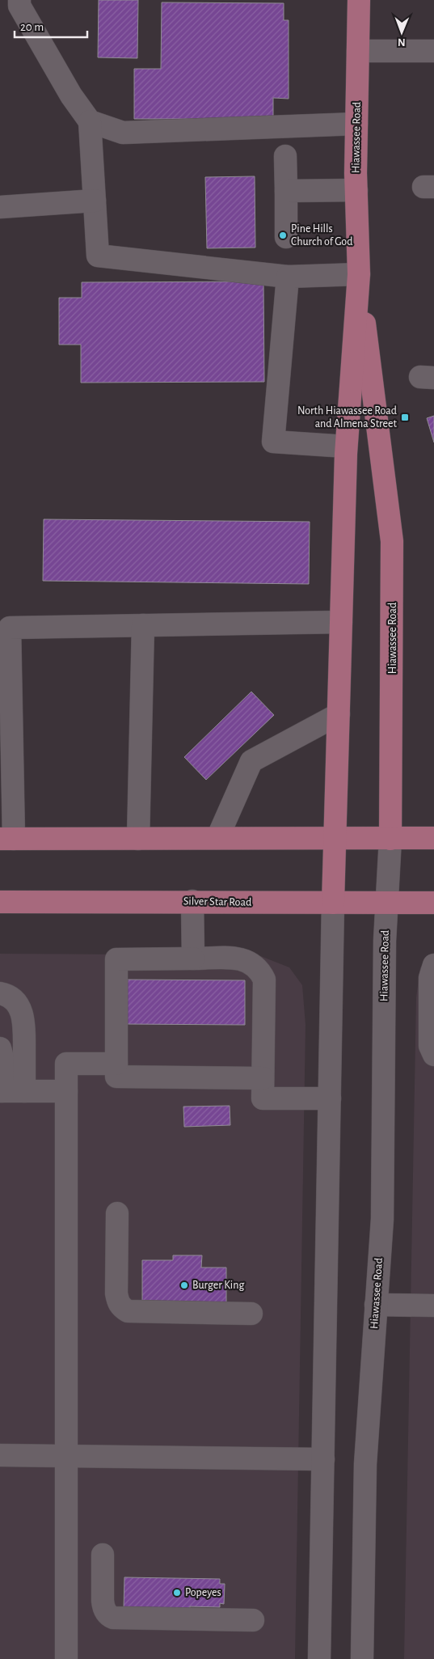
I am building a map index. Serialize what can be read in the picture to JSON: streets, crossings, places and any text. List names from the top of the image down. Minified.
{"streets":{"main road":["Hiawassee Road","Silver Star Road"]},"crossings":[["Hiawassee Road","Silver Star Road"]],"places":{"other":["Pine Hills Church of God","Burger King","Popeyes"],"transit":["North Hiawassee Road and Almena Street"]},"scale_bar":"20 m","north":"bottom"}
